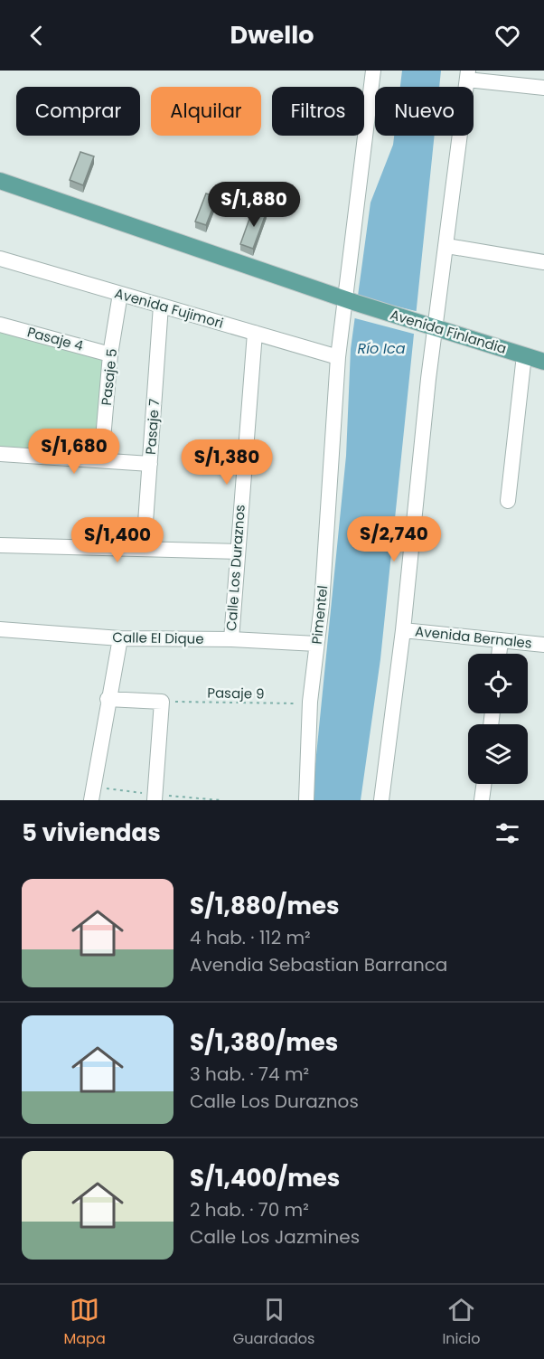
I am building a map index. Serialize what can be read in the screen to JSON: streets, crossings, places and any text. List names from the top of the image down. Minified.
{"streets":{"main road":["Avenida Finlandia"],"street":["Avenida Fujimori","Pasaje 4","Pasaje 5","Pasaje 7","Calle Los Duraznos","Pimentel","Avenida Bernales","Calle El Dique"],"path":["Pasaje 9"]},"crossings":[["Avenida Fujimori","Pasaje 5"],["Avenida Fujimori","Pasaje 7"],["Avenida Fujimori","Calle Los Duraznos"],["Avenida Fujimori","Pimentel"],["Avenida Finlandia","Pimentel"],["Pasaje 4","Pasaje 5"],["Calle Los Duraznos","Calle El Dique"],["Pimentel","Calle El Dique"],["Pimentel","Pasaje 9"]],"water":["Río Ica"],"page":{"header":"Dwello","chip":["Comprar","Alquilar","Filtros","Nuevo"],"price":["S/1,880","S/1,680","S/1,380","S/2,740","S/1,400"],"heading":"5 viviendas","list":[{"name":"S/1,880/mes","note":"4 hab. · 112 m² · Avendia Sebastian Barranca"},{"name":"S/1,380/mes","note":"3 hab. · 74 m² · Calle Los Duraznos"},{"name":"S/1,400/mes","note":"2 hab. · 70 m² · Calle Los Jazmines"}],"tabs":["Mapa","Guardados","Inicio"]}}
